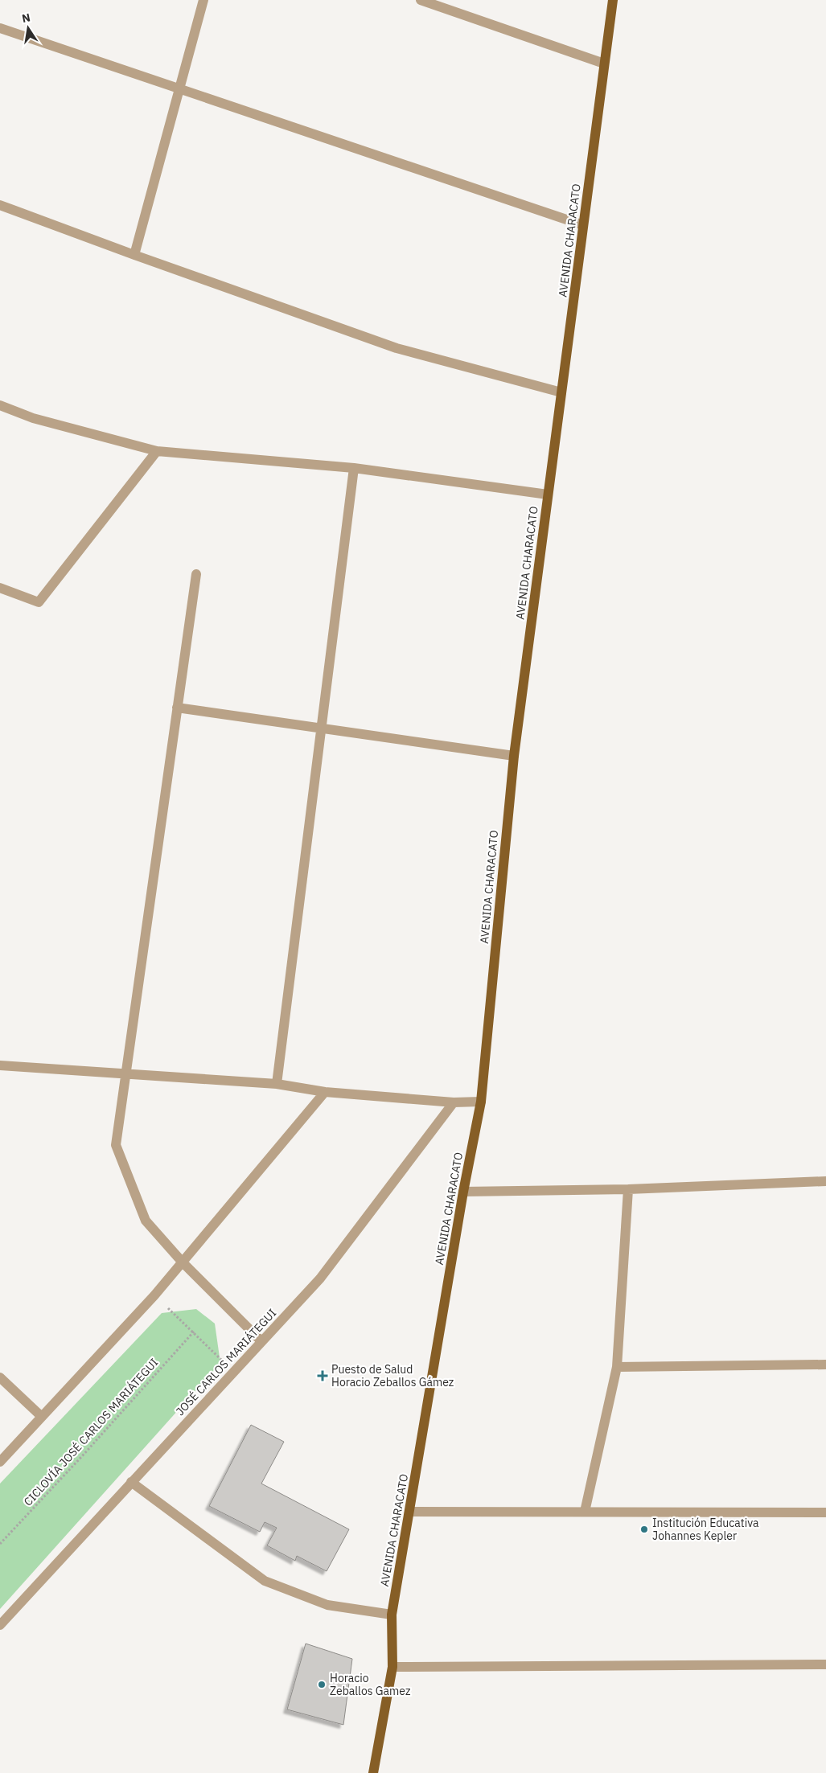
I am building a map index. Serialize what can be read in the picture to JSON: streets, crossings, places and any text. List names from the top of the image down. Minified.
{"streets":{"main road":["AVENIDA CHARACATO"],"street":["JOSÉ CARLOS MARIÁTEGUI"],"path":["CICLOVÍA JOSÉ CARLOS MARIÁTEGUI"]},"places":{"health":["Puesto de Salud Horacio Zeballos Gámez"],"other":["Institución Educativa Johannes Kepler","Horacio Zeballos Gamez"]},"north":"top"}
